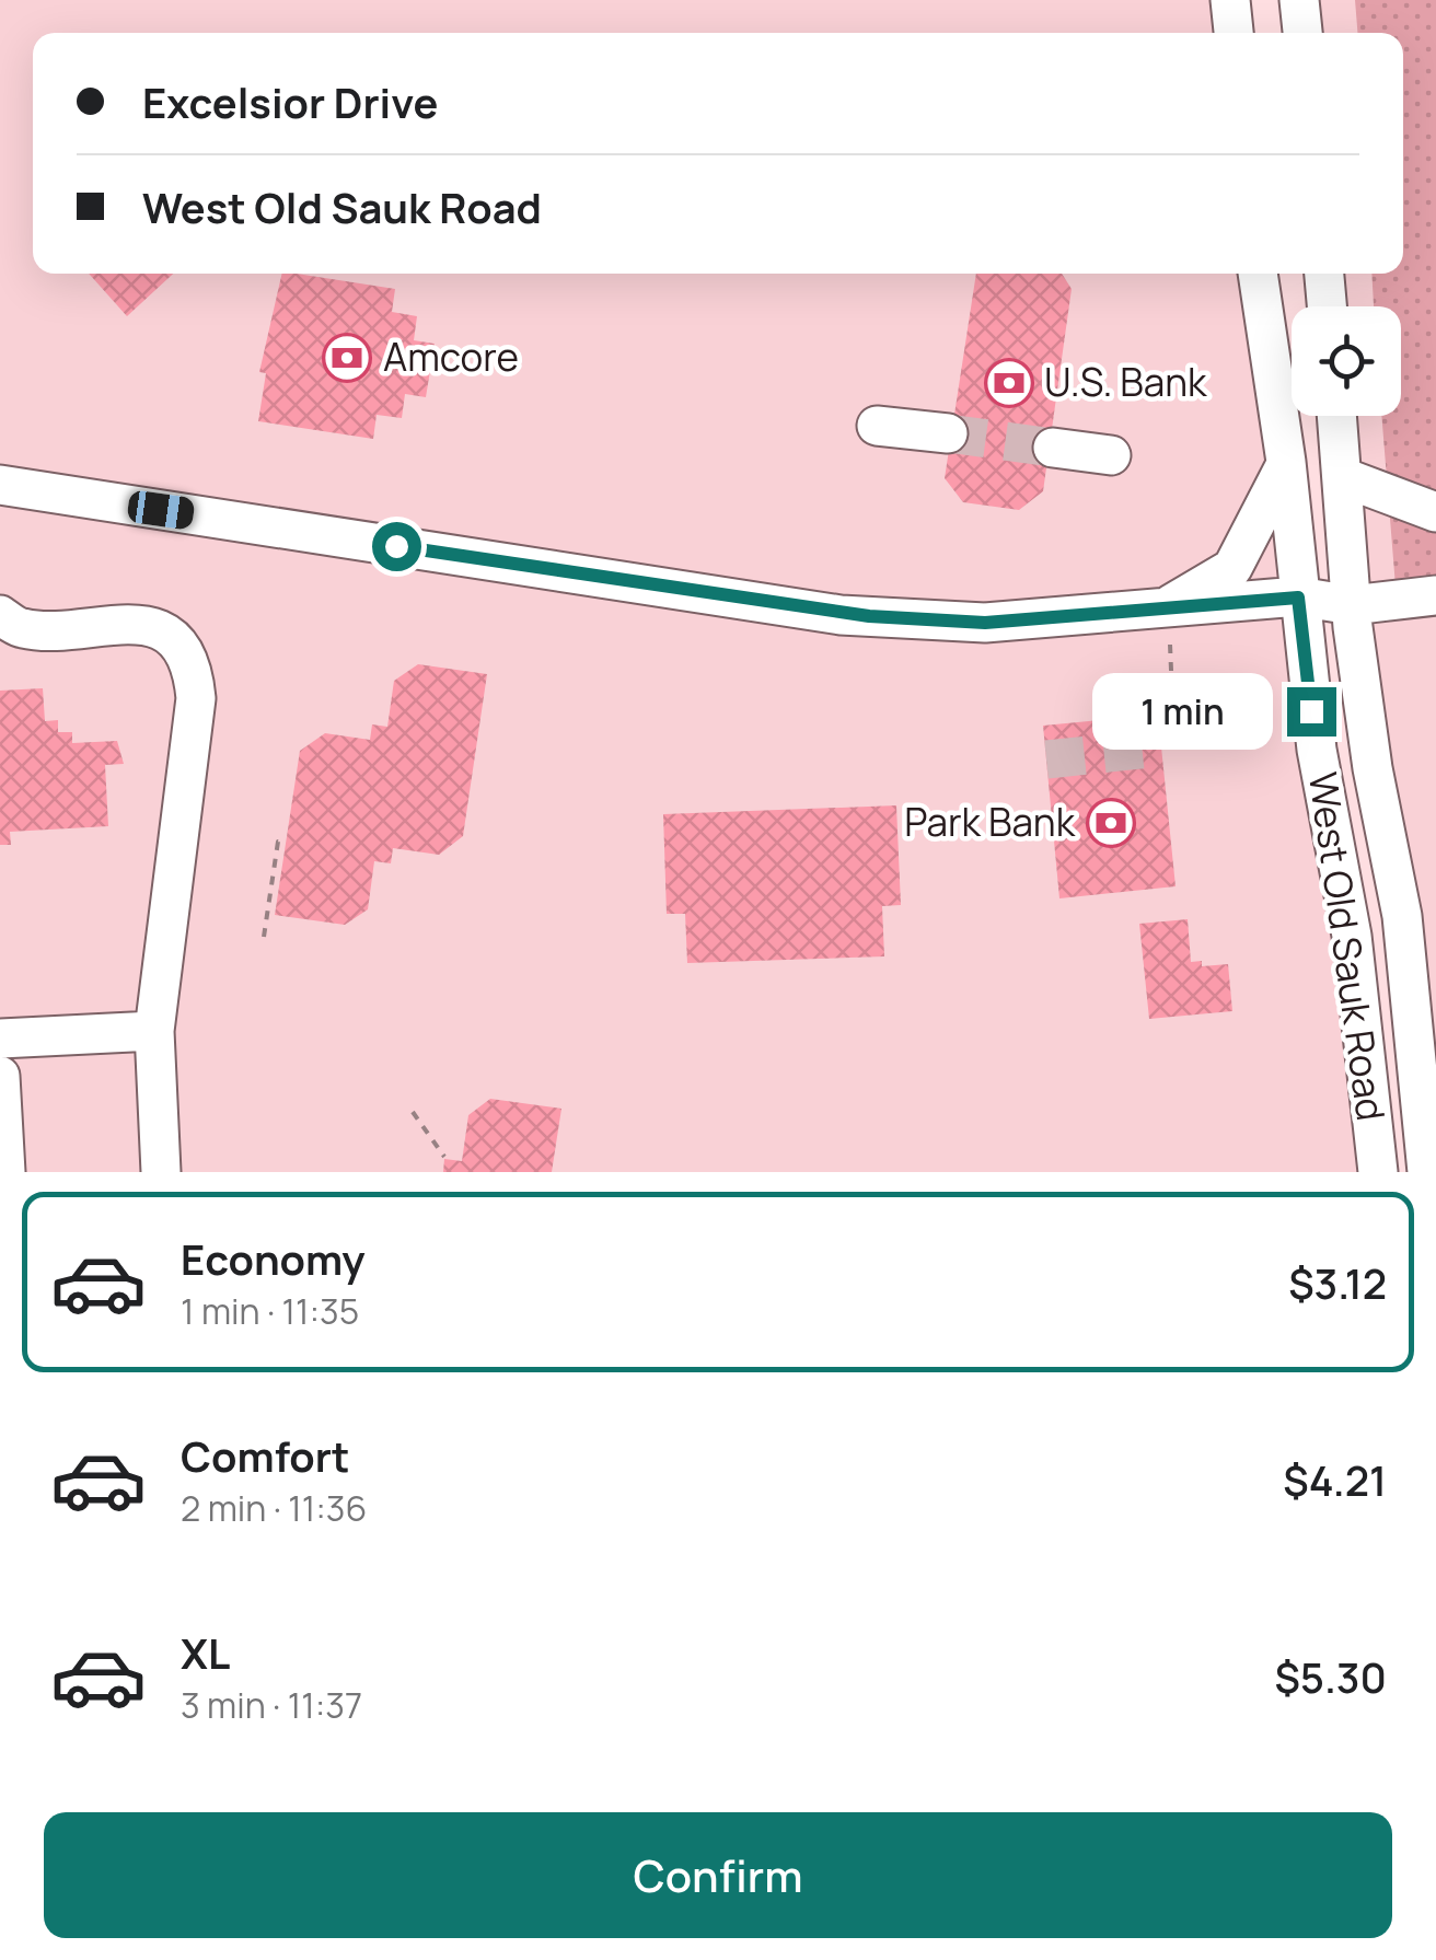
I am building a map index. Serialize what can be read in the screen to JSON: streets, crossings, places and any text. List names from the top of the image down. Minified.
{"streets":{"street":["West Old Sauk Road"]},"places":{"bank":["Amcore","U.S. Bank","Park Bank"]},"page":{"banner":["Excelsior Drive","West Old Sauk Road"],"bubble":"1 min","list":[{"name":"Economy","note":"1 min · 11:35","value":"$3.12"},{"name":"Comfort","note":"2 min · 11:36","value":"$4.21"},{"name":"XL","note":"3 min · 11:37","value":"$5.30"}],"buttons":"Confirm"}}
